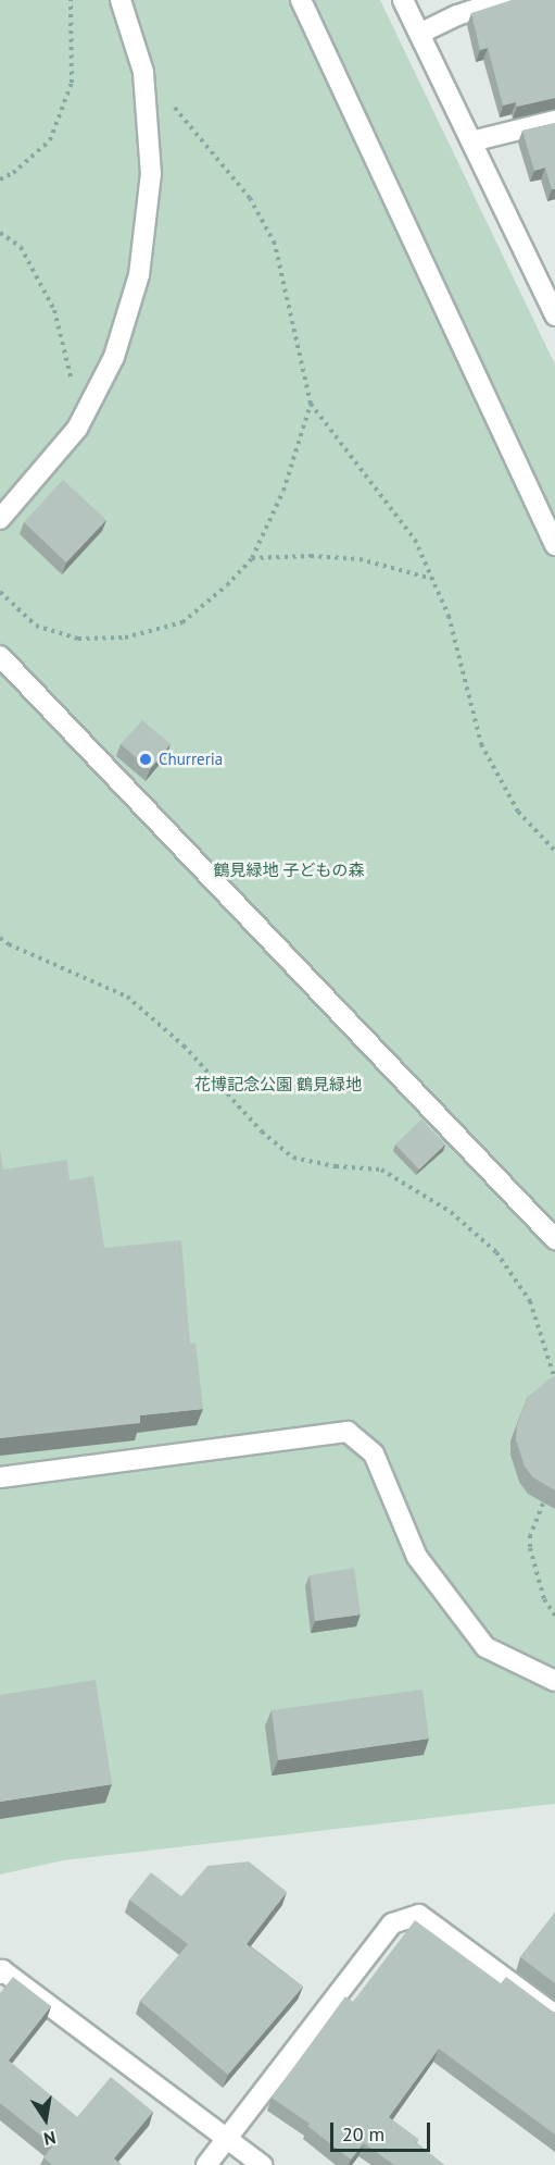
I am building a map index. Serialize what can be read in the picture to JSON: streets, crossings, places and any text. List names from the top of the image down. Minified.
{"parks":["鶴見緑地 子どもの森","花博記念公園 鶴見緑地"],"places":["Churreria"],"scale_bar":"20 m","north":"bottom"}
